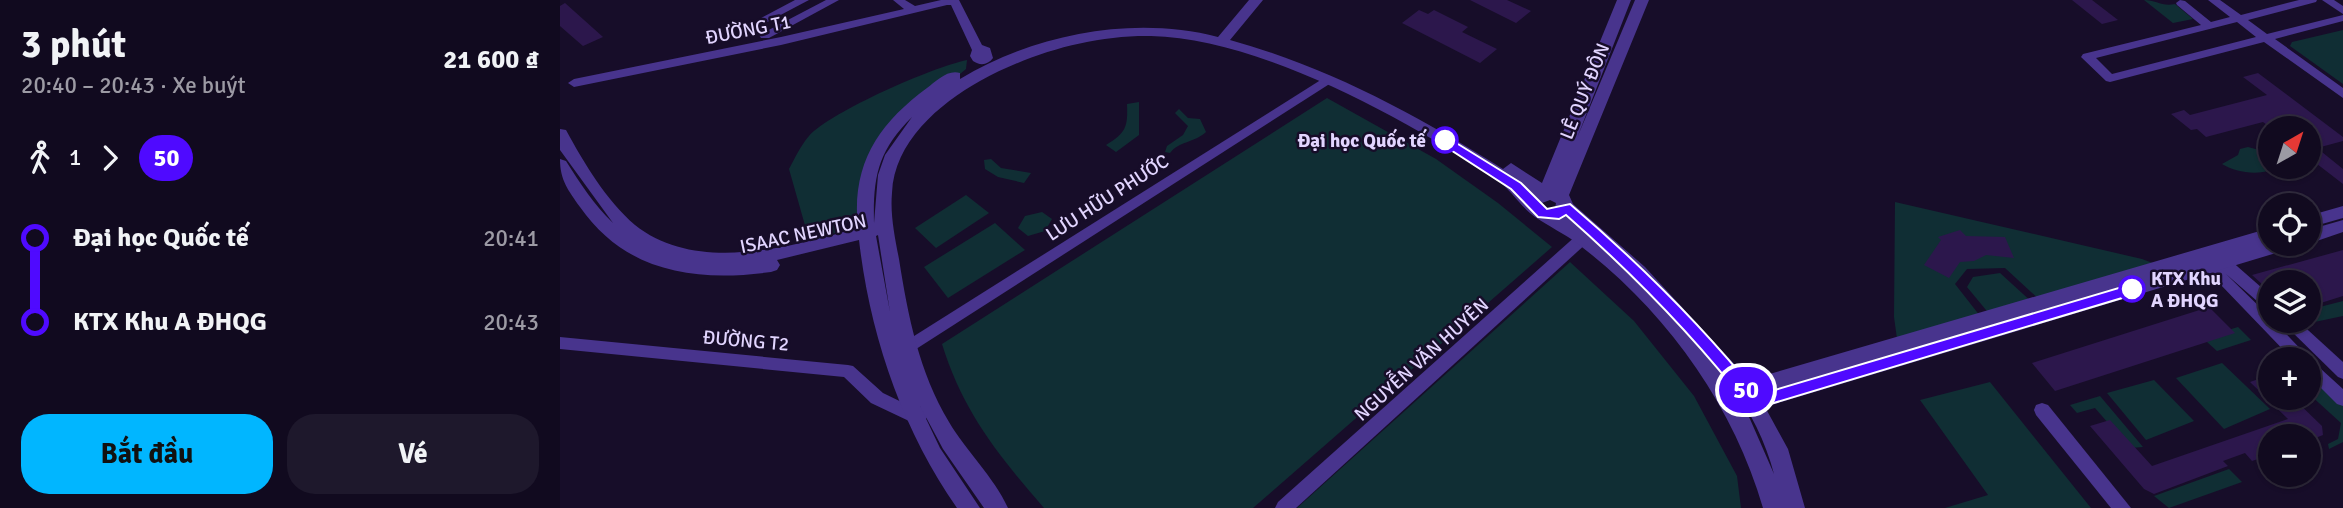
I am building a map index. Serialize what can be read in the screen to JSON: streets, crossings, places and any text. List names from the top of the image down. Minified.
{"streets":{"street":["ĐƯỜNG T1","LÊ QUÝ ĐÔN","LƯU HỮU PHƯỚC","ISAAC NEWTON","ĐƯỜNG T2","NGUYỄN VĂN HUYÊN"]},"places":["Đại học Quốc tế","KTX Khu A ĐHQG"],"lines":["bus line 50"],"north":"top right","page":{"heading":["3 phút","20:40 – 20:43 · Xe buýt","21 600 ₫"],"on_map":"50","map_buttons":["+","−"],"legs":["1","50"],"list":[{"name":"Đại học Quốc tế","value":"20:41"},{"name":"KTX Khu A ĐHQG","value":"20:43"}],"buttons":["Bắt đầu","Vé"]}}
